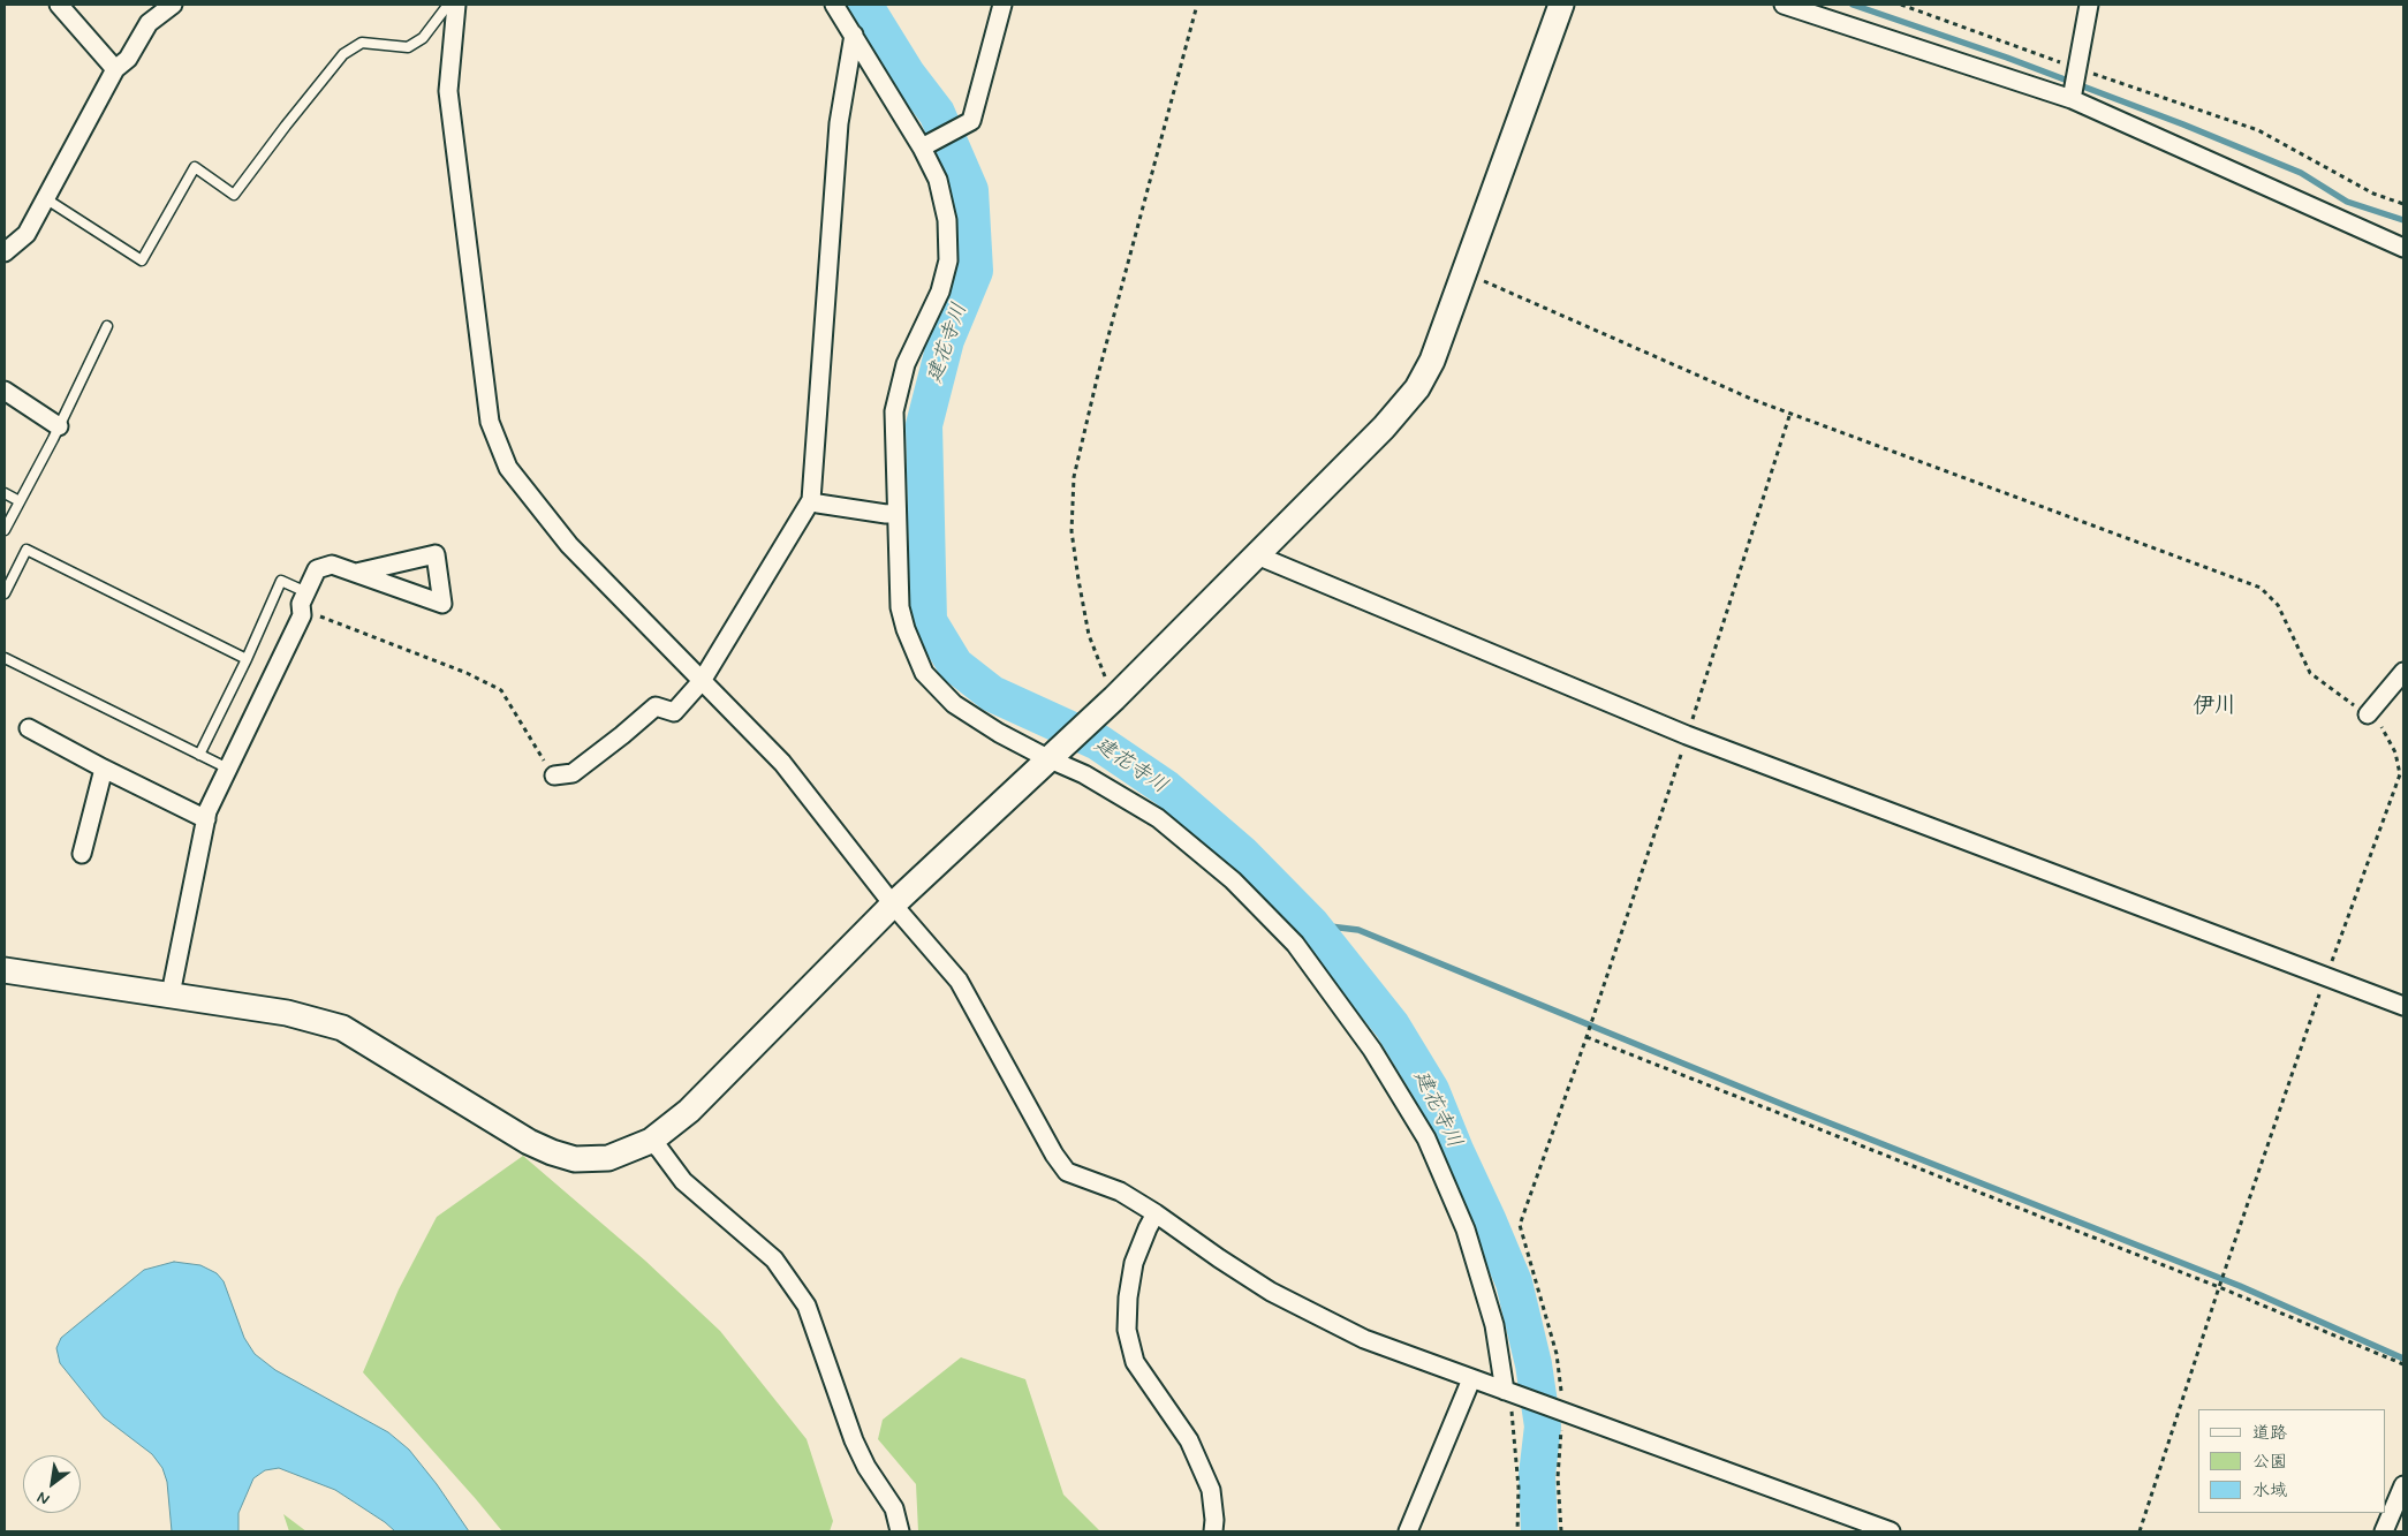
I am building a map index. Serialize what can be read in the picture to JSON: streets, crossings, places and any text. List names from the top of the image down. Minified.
{"districts":["伊川"],"water":["建花寺川"],"legend":["道路","公園","水域"],"north":"bottom left"}
